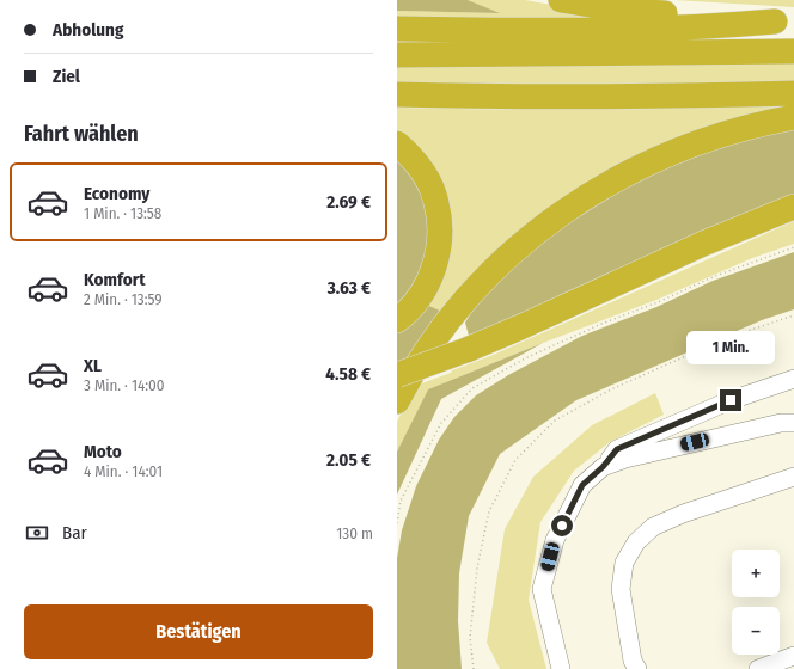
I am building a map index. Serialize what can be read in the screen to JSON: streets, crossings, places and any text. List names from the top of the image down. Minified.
{"page":{"banner":["Abholung","Ziel"],"heading":"Fahrt wählen","list":[{"name":"Economy","note":"1 Min. · 13:58","value":"2.69 €"},{"name":"Komfort","note":"2 Min. · 13:59","value":"3.63 €"},{"name":"XL","note":"3 Min. · 14:00","value":"4.58 €"},{"name":"Moto","note":"4 Min. · 14:01","value":"2.05 €"}],"bubble":"1 Min.","pay":["Bar","130 m"],"map_buttons":["+","−"],"buttons":"Bestätigen"}}
